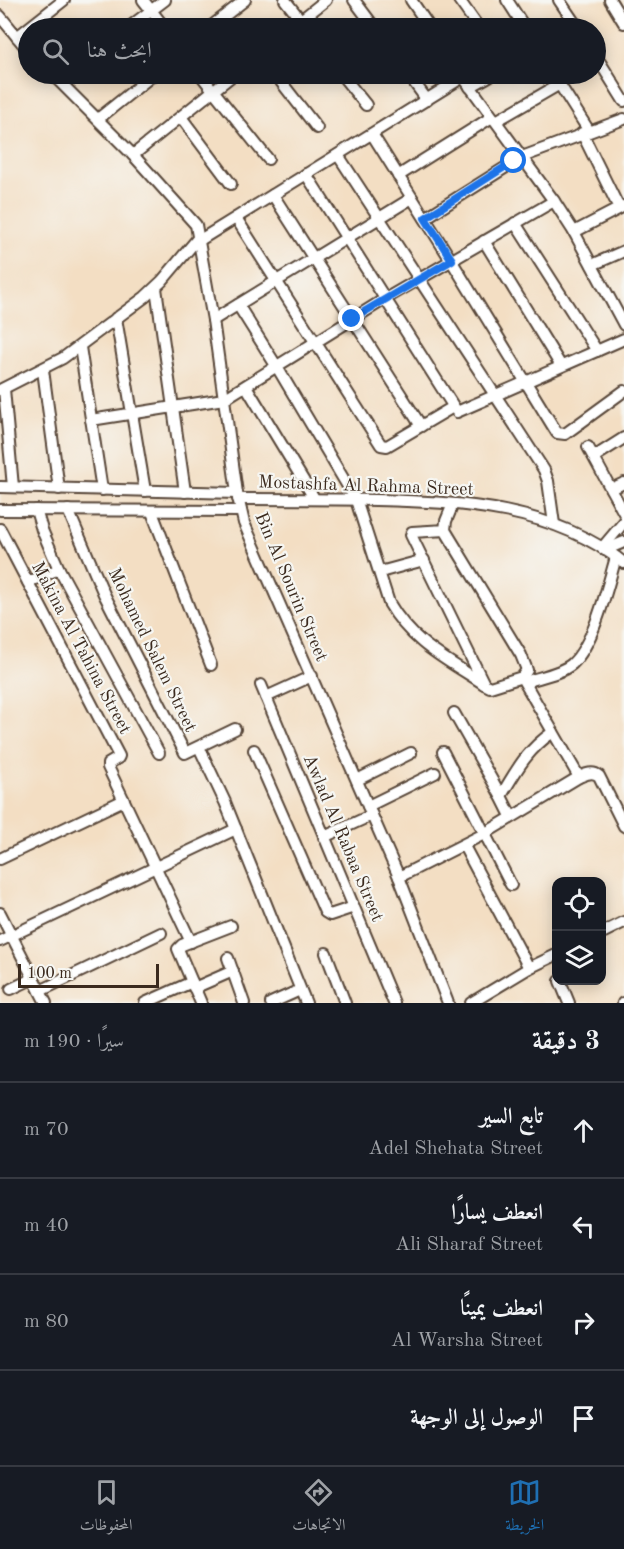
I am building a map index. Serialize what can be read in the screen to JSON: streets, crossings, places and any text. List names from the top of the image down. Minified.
{"streets":{"street":["Mostashfa Al Rahma Street","Bin Al Sourin Street","Makina Al Tahina Street","Mohamed Salem Street","Awlad Al Rabaa Street"]},"crossings":[["Mostashfa Al Rahma Street","Bin Al Sourin Street"]],"scale_bar":"100 m","page":{"search":"ابحث هنا","scale":"100 m","heading":["3 دقيقة","سيرًا · 190 m"],"list":[["تابع السير","Adel Shehata Street","70 m"],["انعطف يسارًا","Ali Sharaf Street","40 m"],["انعطف يمينًا","Al Warsha Street","80 m"],"الوصول إلى الوجهة"],"nav":["الخريطة","الاتجاهات","المحفوظات"]}}
